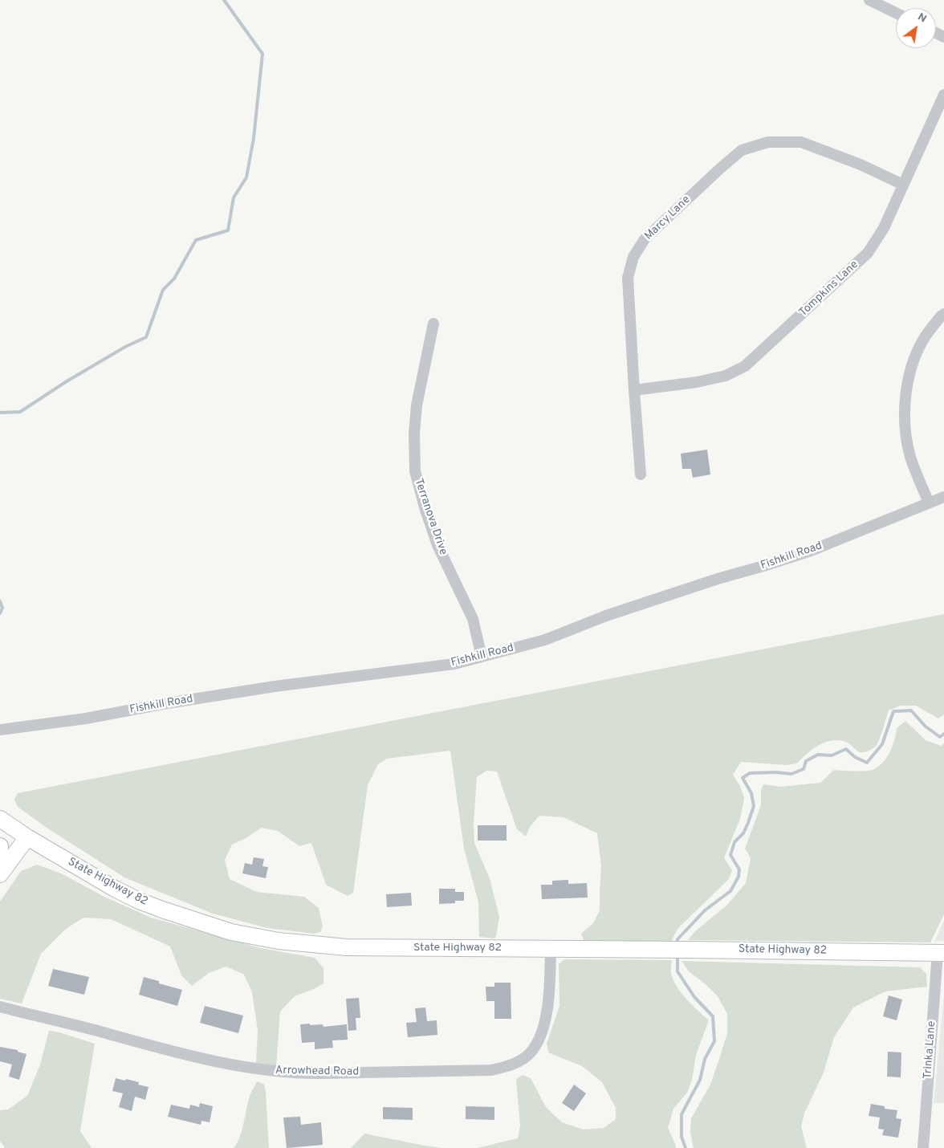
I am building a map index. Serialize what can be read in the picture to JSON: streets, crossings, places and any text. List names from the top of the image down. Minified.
{"streets":{"main road":["State Highway 82"],"street":["Marcy Lane","Tompkins Lane","Terranova Drive","Fishkill Road","Trinka Lane","Arrowhead Road"]},"crossings":[["Marcy Lane","Tompkins Lane"],["Terranova Drive","Fishkill Road"],["State Highway 82","Trinka Lane"],["State Highway 82","Arrowhead Road"]],"north":"top right"}
